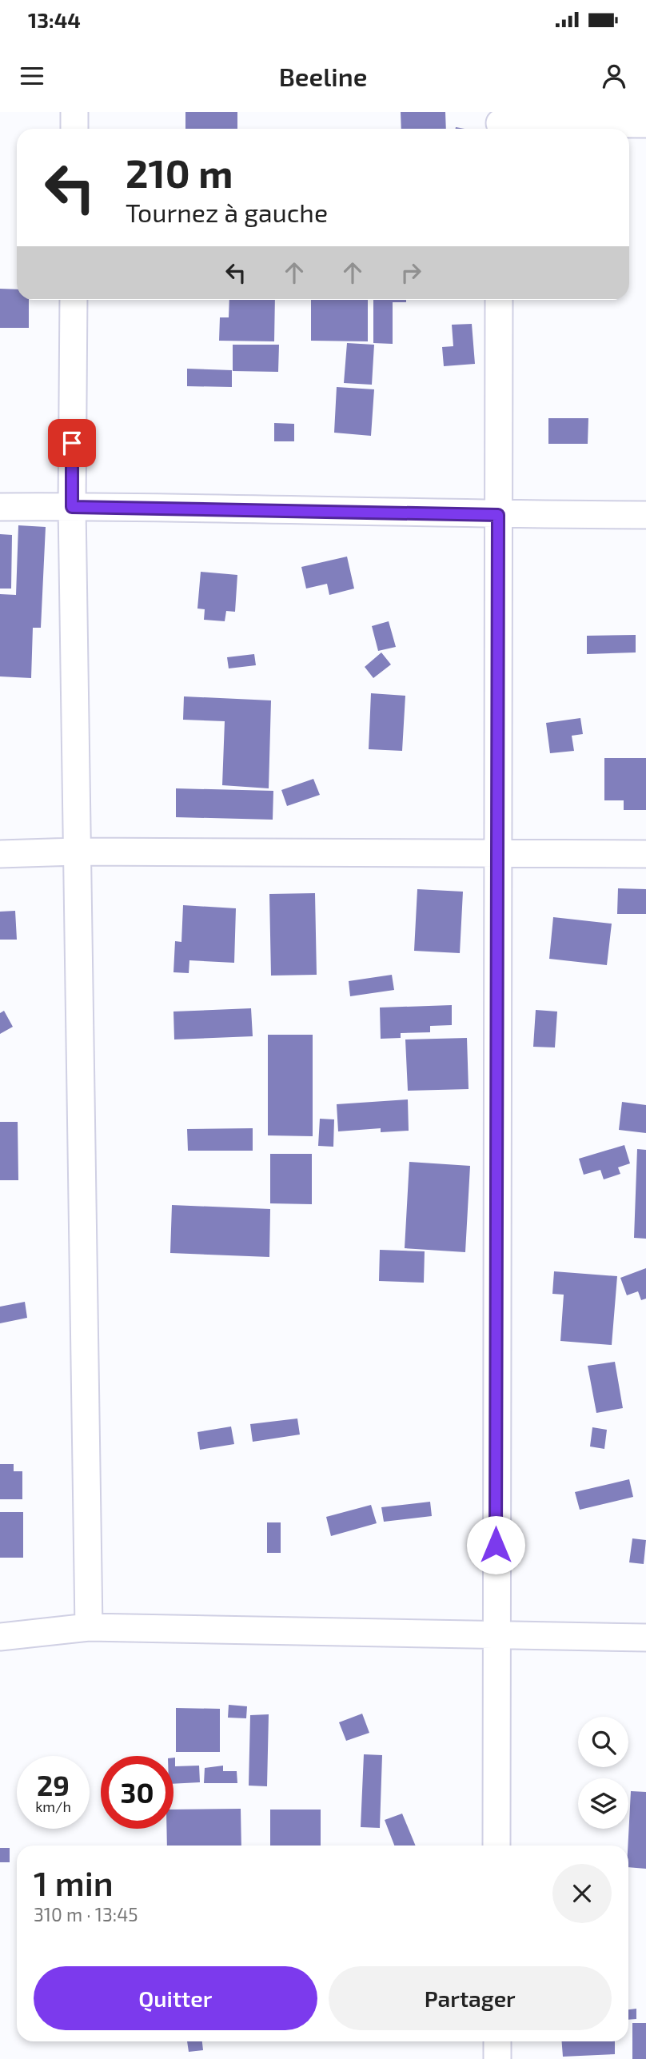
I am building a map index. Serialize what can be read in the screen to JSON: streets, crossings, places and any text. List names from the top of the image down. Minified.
{"page":{"status":"13:44","header":"Beeline","turn":["210 m","Tournez à gauche"],"speed":"29 km/h","limit":"30","heading":["1 min","310 m · 13:45"],"buttons":["Quitter","Partager"]}}
